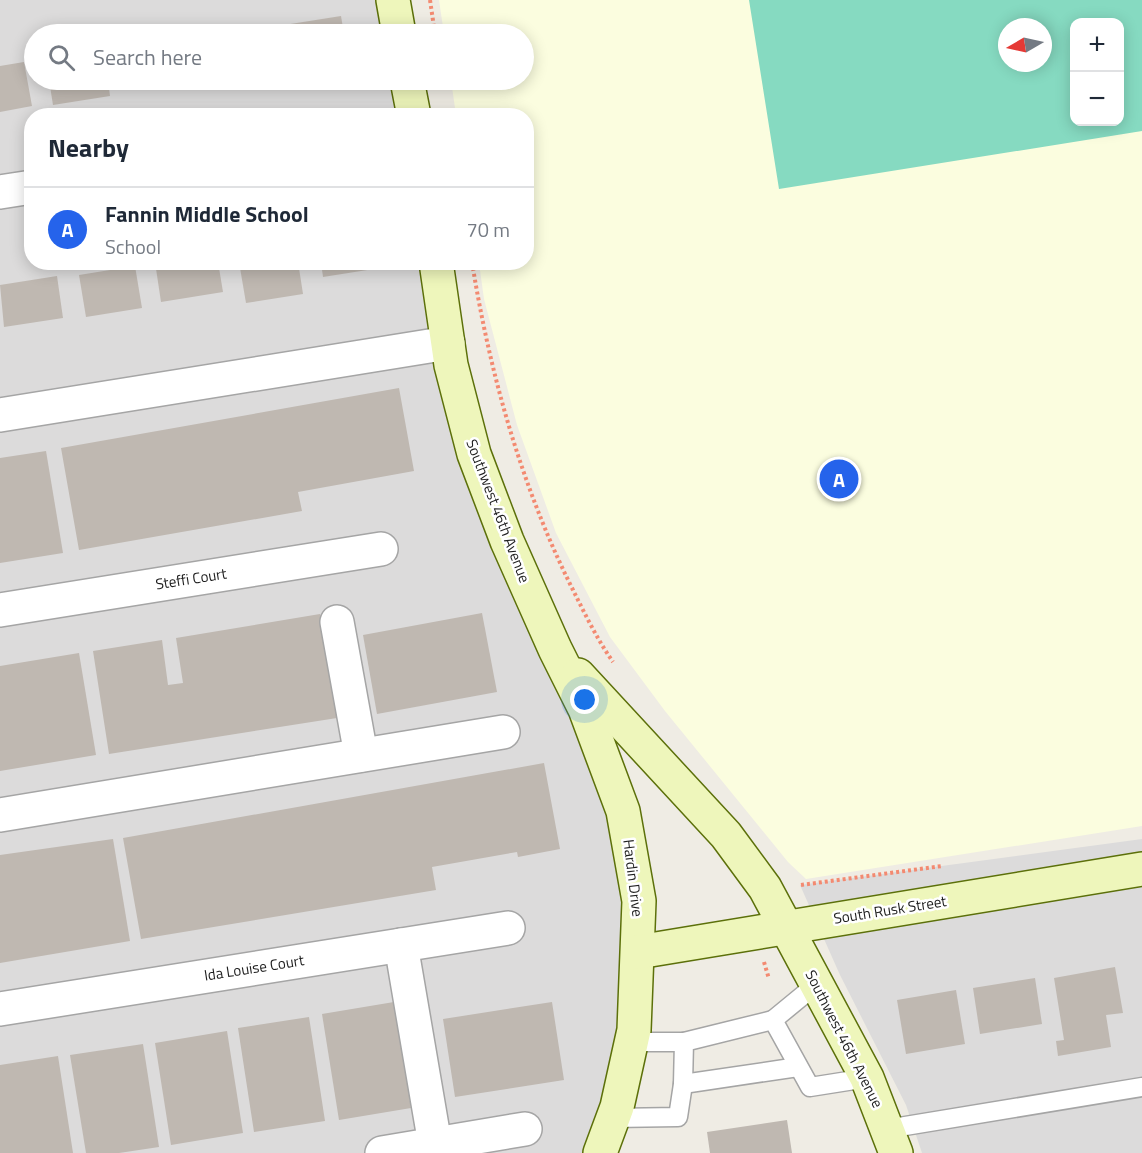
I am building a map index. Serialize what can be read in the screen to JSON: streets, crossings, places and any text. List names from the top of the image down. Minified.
{"streets":{"street":["Southwest 46th Avenue","Steffi Court","Hardin Drive","South Rusk Street","Ida Louise Court"]},"crossings":[["Southwest 46th Avenue","Hardin Drive"],["Southwest 46th Avenue","South Rusk Street"],["Hardin Drive","South Rusk Street"]],"north":"left","page":{"map_buttons":["+","−"],"search":"Search here","heading":"Nearby","list":[{"mark":"A","name":"Fannin Middle School","note":"School","value":"70 m"}],"pins":"A"}}
